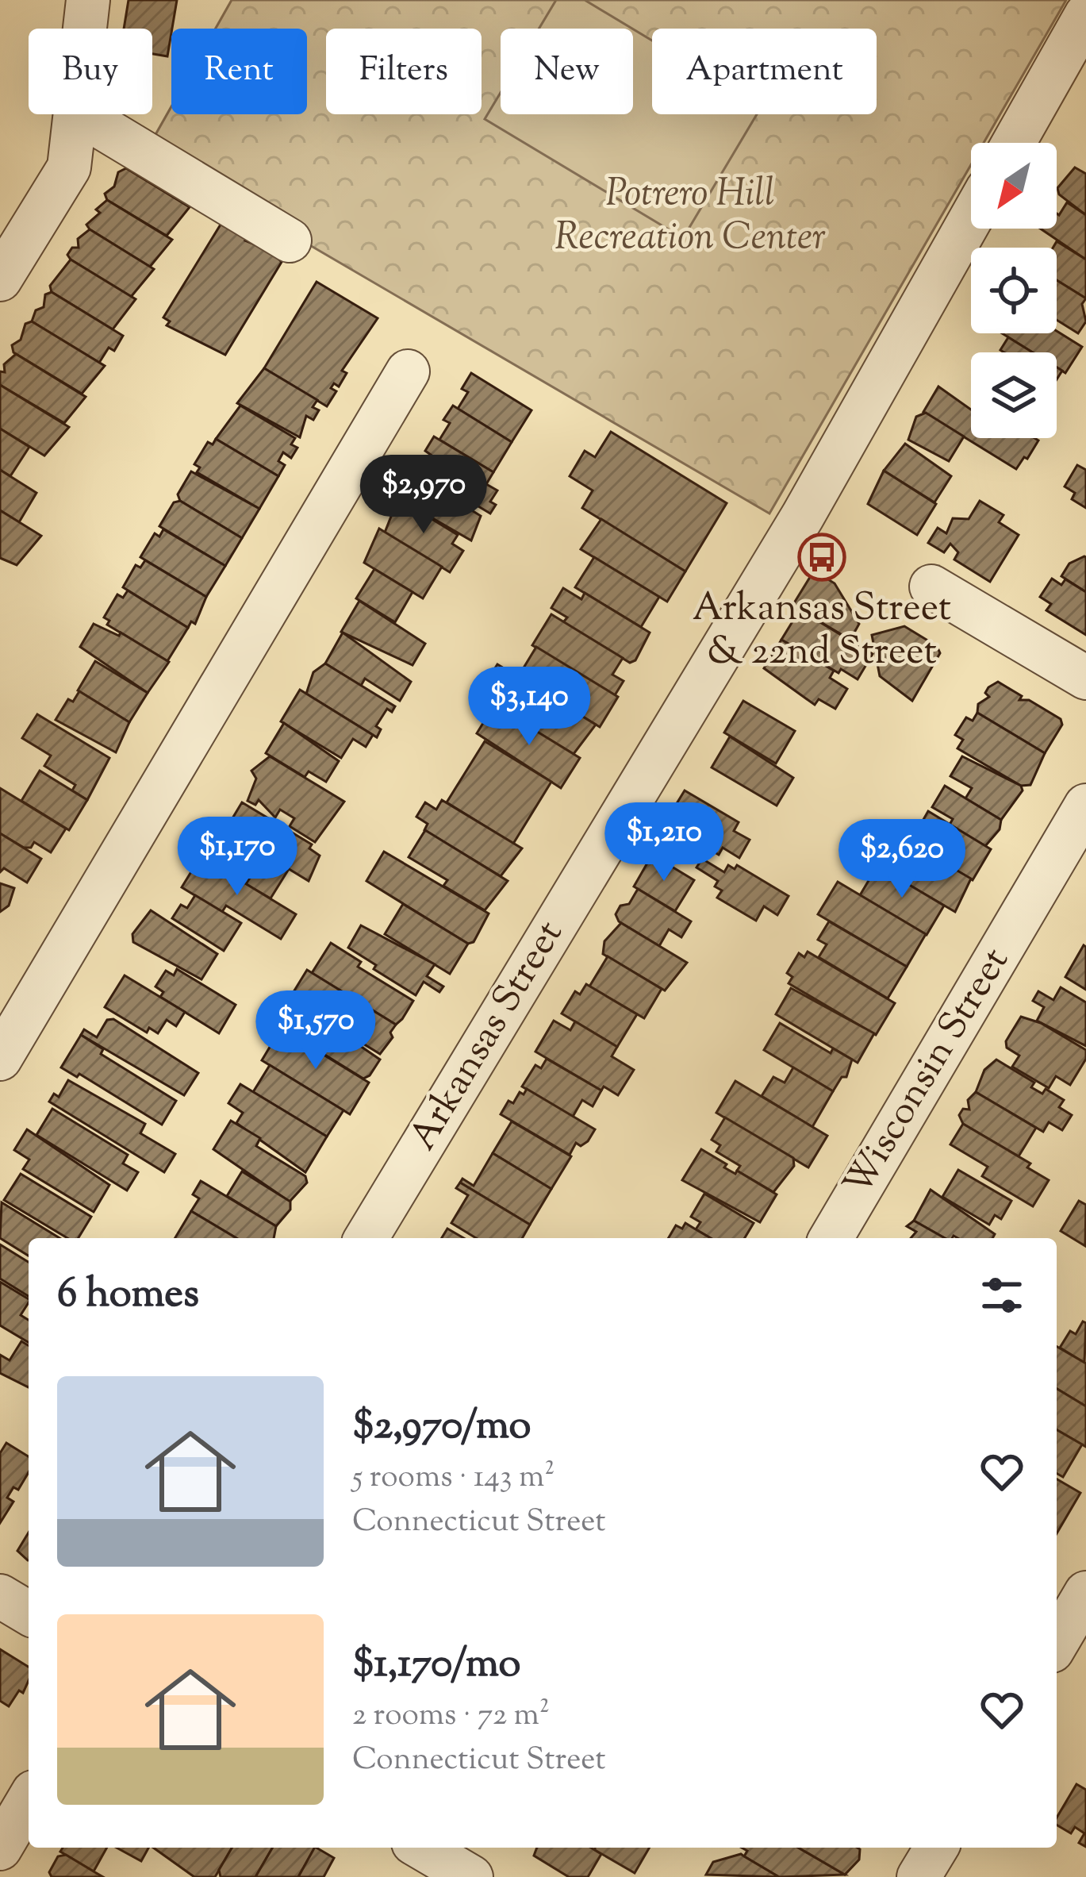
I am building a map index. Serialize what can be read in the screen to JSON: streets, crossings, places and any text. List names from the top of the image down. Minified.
{"streets":{"street":["Arkansas Street","Wisconsin Street"]},"parks":["Potrero Hill Recreation Center"],"places":{"bus stop":["Arkansas Street & 22nd Street"]},"north":"bottom left","page":{"chip":["Buy","Rent","Filters","New","Apartment"],"price":["$2,970","$3,140","$1,210","$1,170","$2,620","$1,570"],"heading":"6 homes","list":[{"name":"$2,970/mo","note":"5 rooms · 143 m² · Connecticut Street"},{"name":"$1,170/mo","note":"2 rooms · 72 m² · Connecticut Street"}]}}
